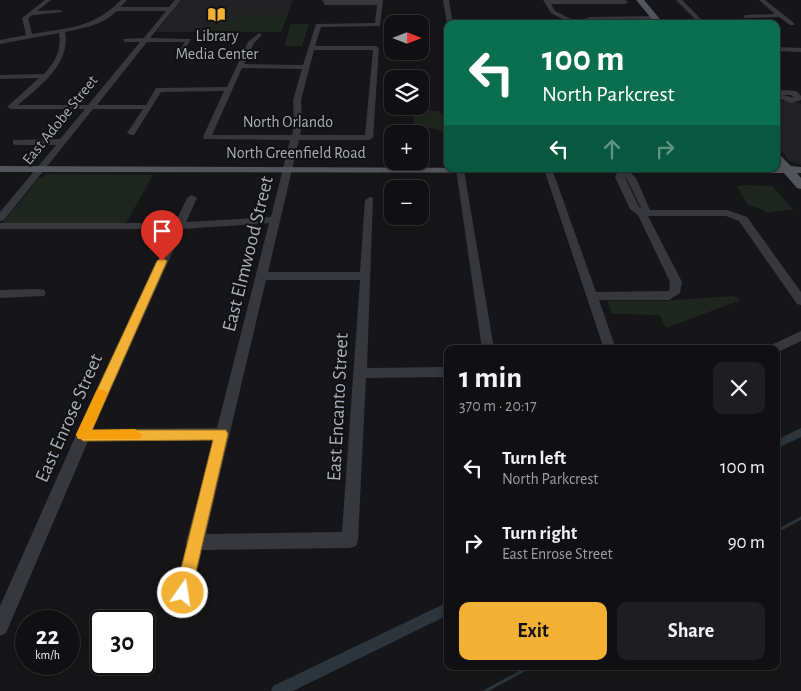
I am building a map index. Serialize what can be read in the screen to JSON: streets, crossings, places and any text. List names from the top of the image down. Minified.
{"streets":{"main road":["North Greenfield Road"],"street":["East Adobe Street","North Orlando","East Elmwood Street","East Encanto Street","East Enrose Street"]},"crossings":[["East Adobe Street","North Greenfield Road"],["North Orlando","East Elmwood Street"],["North Greenfield Road","East Elmwood Street"],["East Elmwood Street","East Encanto Street"]],"places":{"library":["Library Media Center"]},"north":"right","page":{"map_buttons":["+","−"],"turn":["100 m","North Parkcrest"],"heading":["1 min","370 m · 20:17"],"list":[{"name":"Turn left","note":"North Parkcrest","value":"100 m"},{"name":"Turn right","note":"East Enrose Street","value":"90 m"}],"buttons":["Exit","Share"],"speed":"22 km/h","limit":"30"}}
